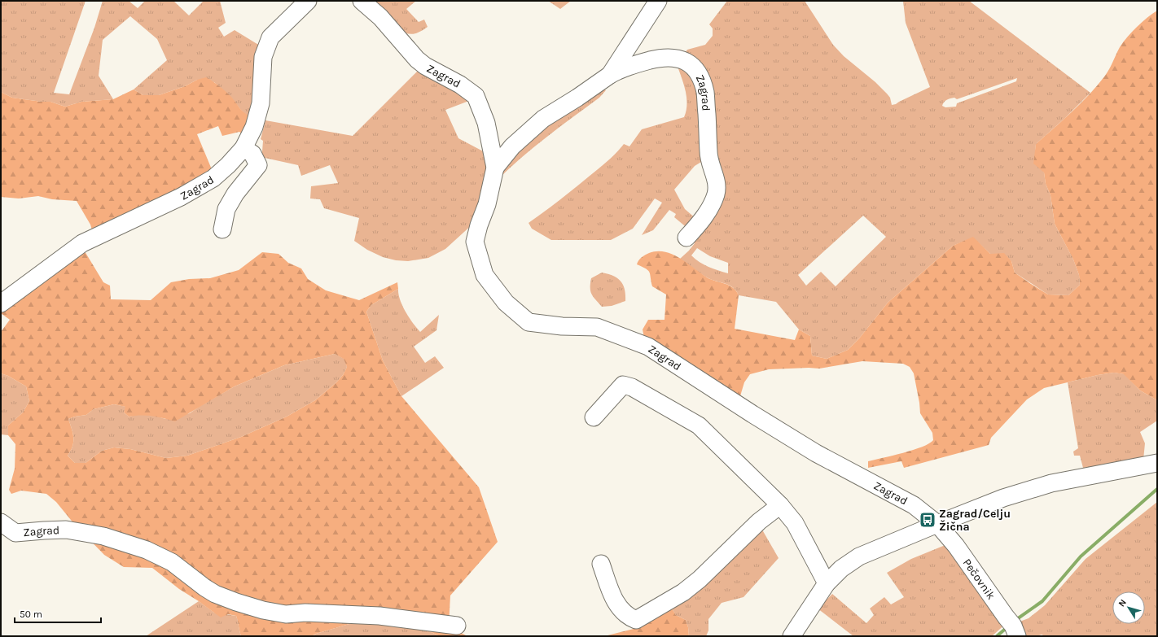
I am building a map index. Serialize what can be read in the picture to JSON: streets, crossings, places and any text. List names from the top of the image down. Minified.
{"streets":{"street":["Zagrad","Pečovnik"]},"crossings":[["Zagrad","Pečovnik"]],"places":{"bus stop":["Zagrad/Celju Žična"]},"scale_bar":"50 m","north":"top left"}
